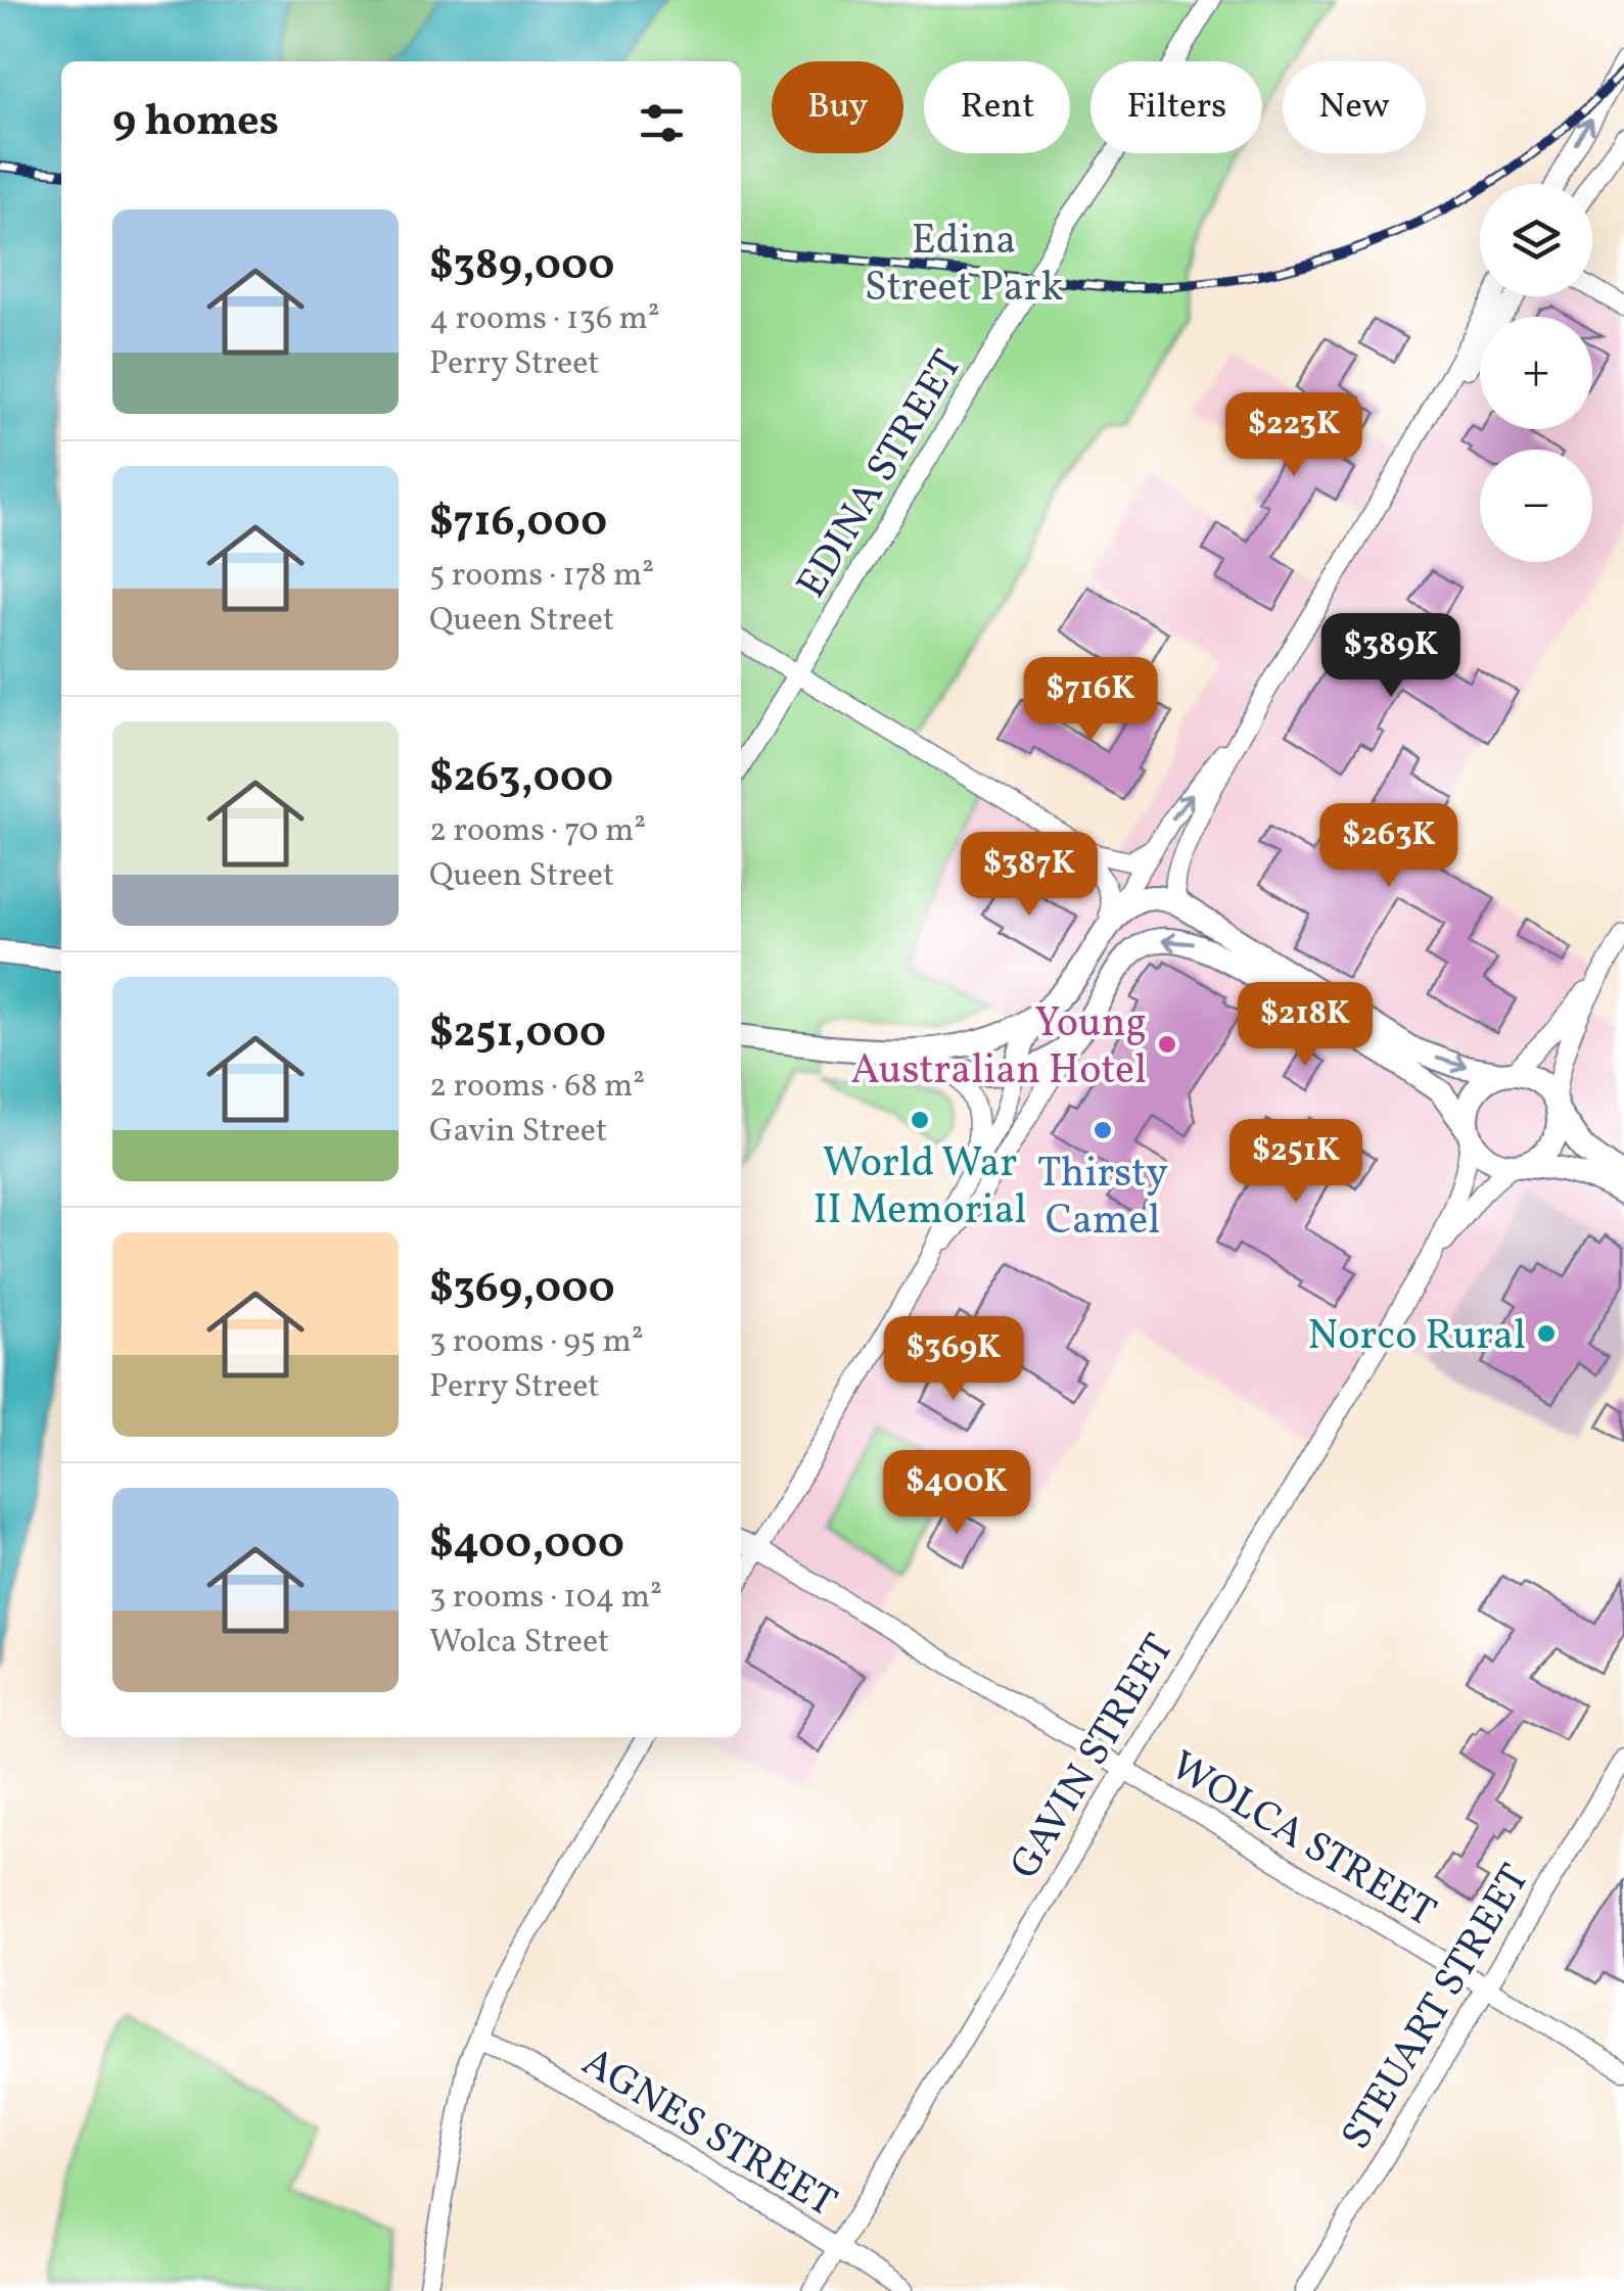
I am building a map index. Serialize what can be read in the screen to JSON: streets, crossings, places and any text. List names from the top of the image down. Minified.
{"streets":{"street":["EDINA STREET","GAVIN STREET","WOLCA STREET","STEUART STREET","AGNES STREET"]},"crossings":[["GAVIN STREET","WOLCA STREET"],["GAVIN STREET","AGNES STREET"],["WOLCA STREET","STEUART STREET"]],"parks":["Edina Street Park"],"places":["Young Australian Hotel","World War II Memorial","Thirsty Camel","Norco Rural"],"page":{"chip":["Buy","Rent","Filters","New"],"heading":"9 homes","map_buttons":["+","−"],"list":[{"name":"$389,000","note":"4 rooms · 136 m² · Perry Street"},{"name":"$716,000","note":"5 rooms · 178 m² · Queen Street"},{"name":"$263,000","note":"2 rooms · 70 m² · Queen Street"},{"name":"$251,000","note":"2 rooms · 68 m² · Gavin Street"},{"name":"$369,000","note":"3 rooms · 95 m² · Perry Street"},{"name":"$400,000","note":"3 rooms · 104 m² · Wolca Street"}],"price":["$223K","$389K","$716K","$263K","$387K","$218K","$251K","$369K","$400K"]}}
